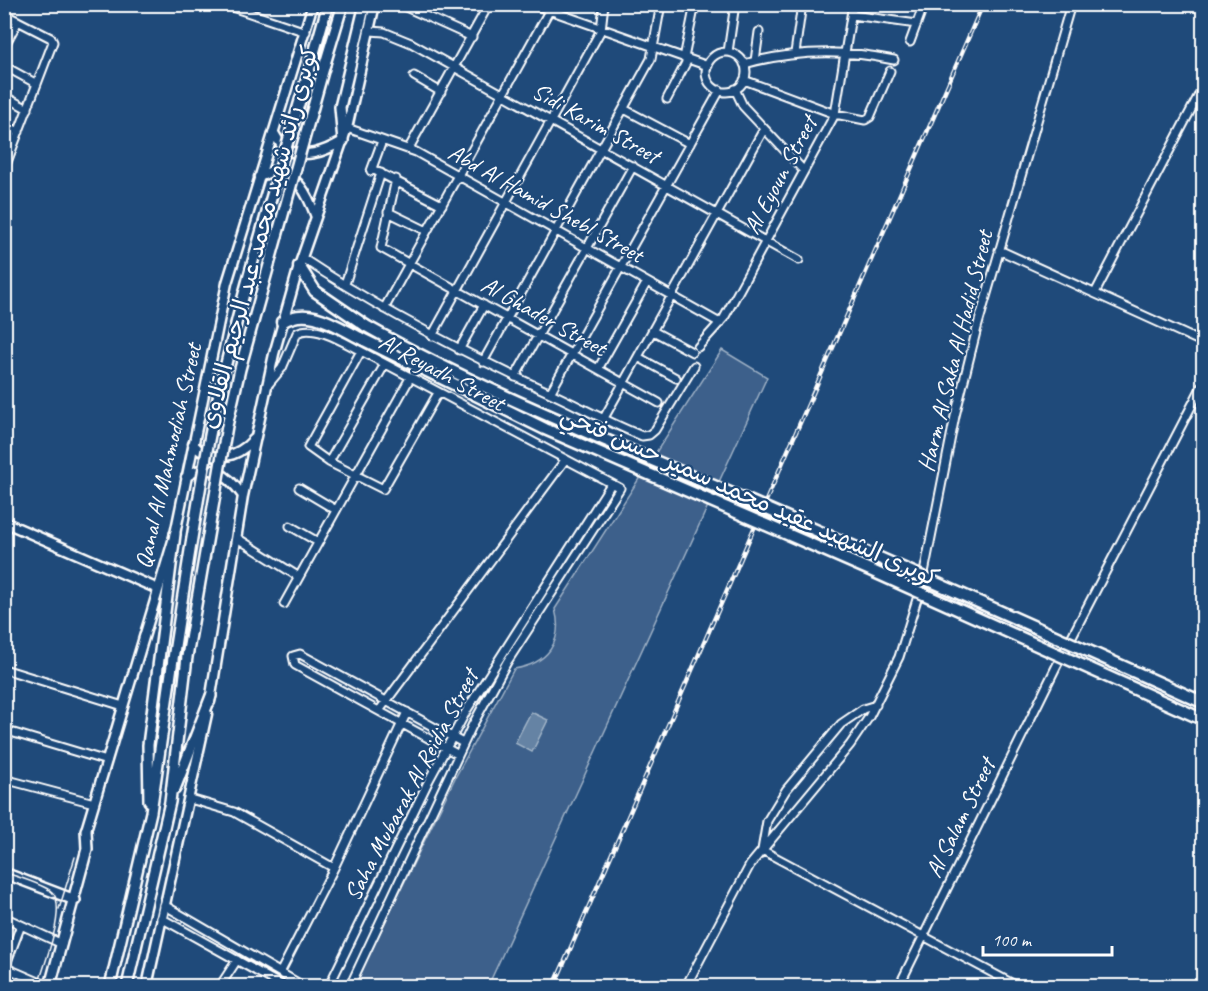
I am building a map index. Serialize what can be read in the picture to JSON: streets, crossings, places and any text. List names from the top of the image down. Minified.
{"streets":{"main road":["كوبرى رائد شهيد محمد عبد الرحيم القلاوى","Qanal Al Mahmodiah Street","كوبرى الشهيد عقيد محمد سمير حسن فتحي"],"street":["Sidi Karim Street","Al Eyoun Street","Abd Al Hamid Shebl Street","Al Ghader Street","Harm Al Saka Al Hadid Street","Al Reyadh Street","Saha Mubarak Al Reidia Street","Al Salam Street"]},"crossings":[["Sidi Karim Street","Al Eyoun Street"],["Al Eyoun Street","Abd Al Hamid Shebl Street"],["Al Reyadh Street","Saha Mubarak Al Reidia Street"]],"scale_bar":"100 m"}
